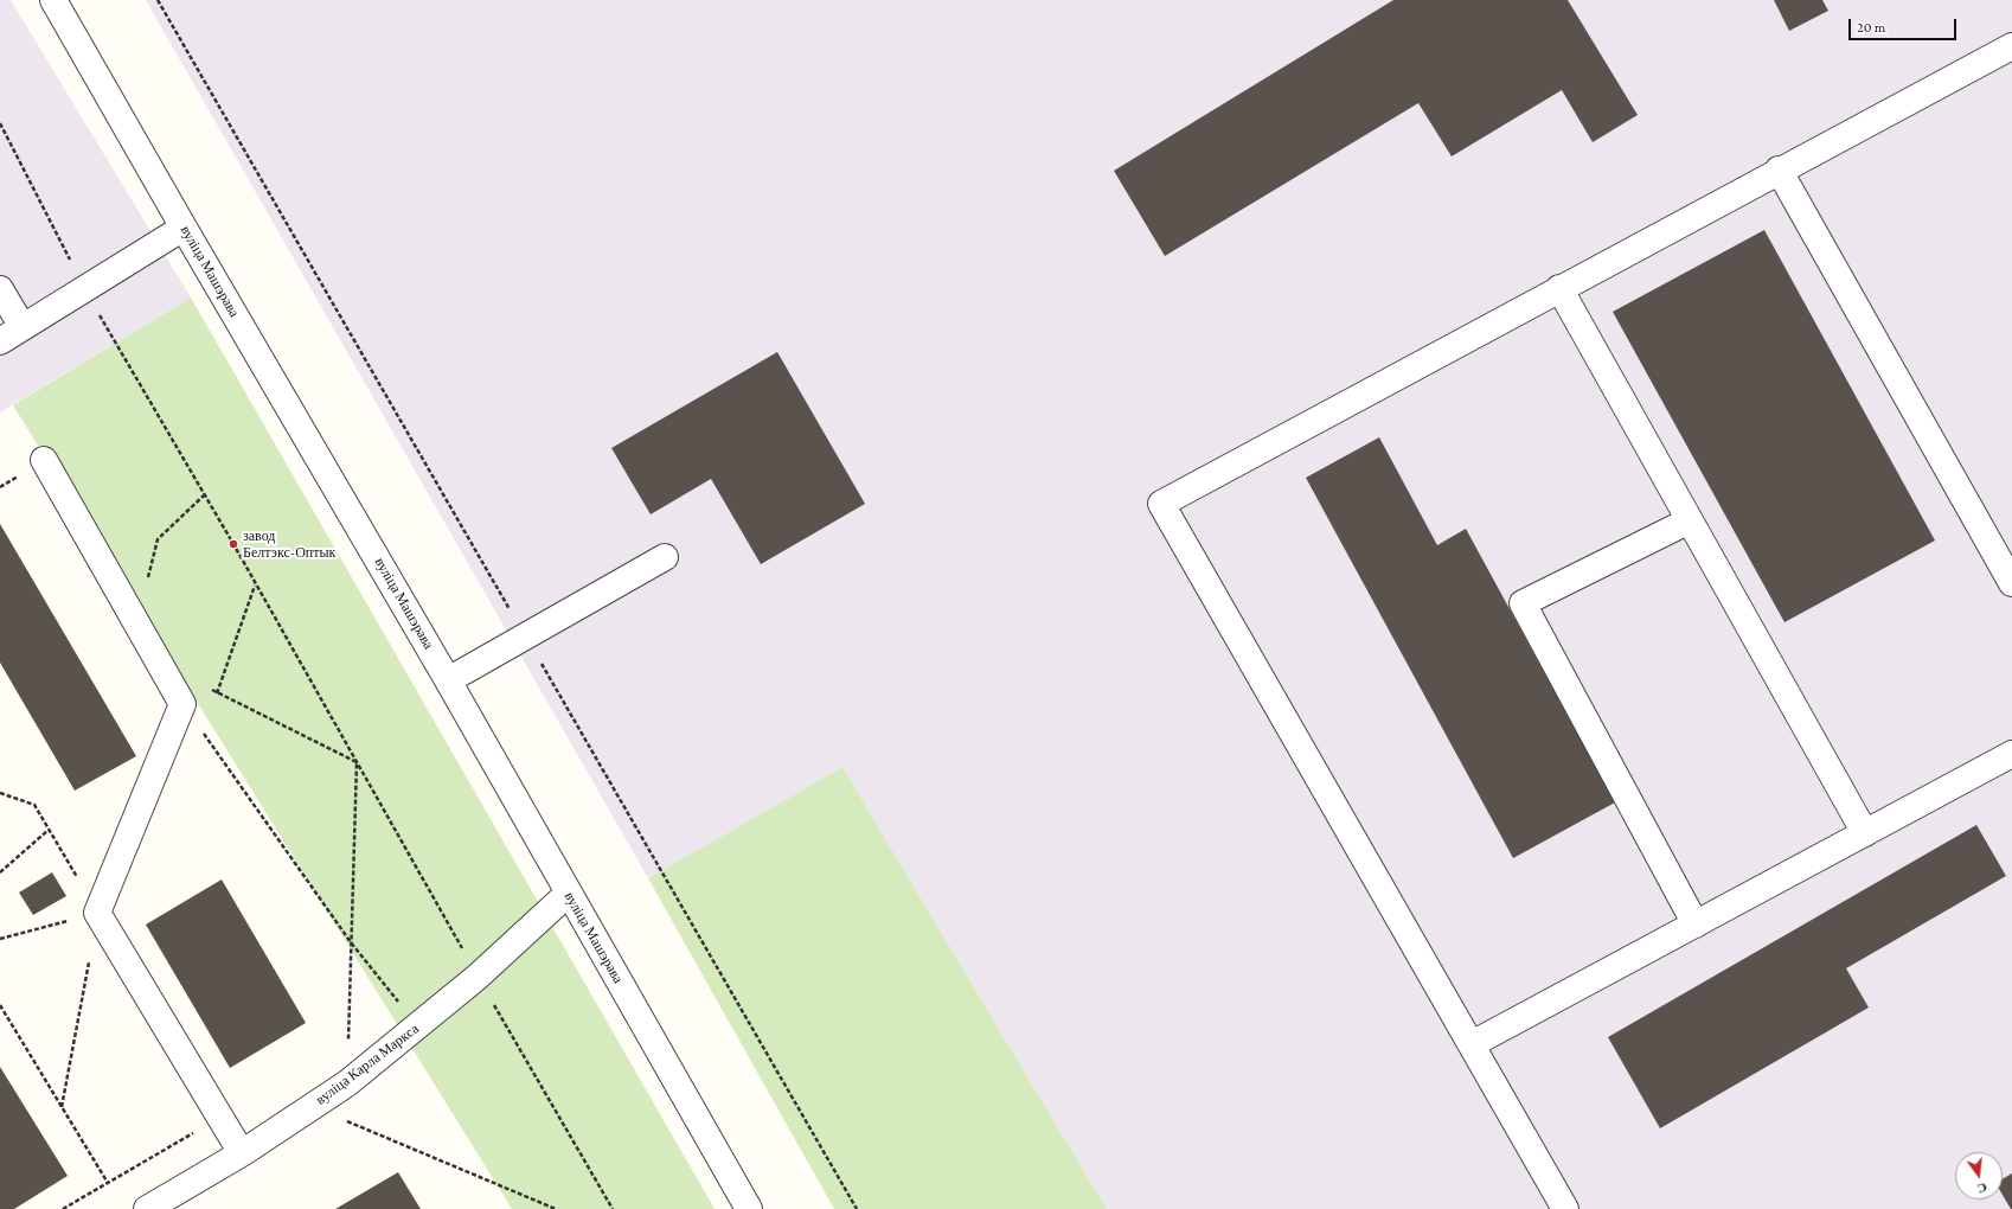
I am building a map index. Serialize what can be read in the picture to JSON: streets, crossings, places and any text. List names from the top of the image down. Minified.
{"streets":{"street":["вуліца Машэрава","вуліца Карла Маркса"]},"crossings":[["вуліца Машэрава","вуліца Карла Маркса"]],"places":["завод Белтэкс-Оптык"],"scale_bar":"20 m","north":"bottom"}
